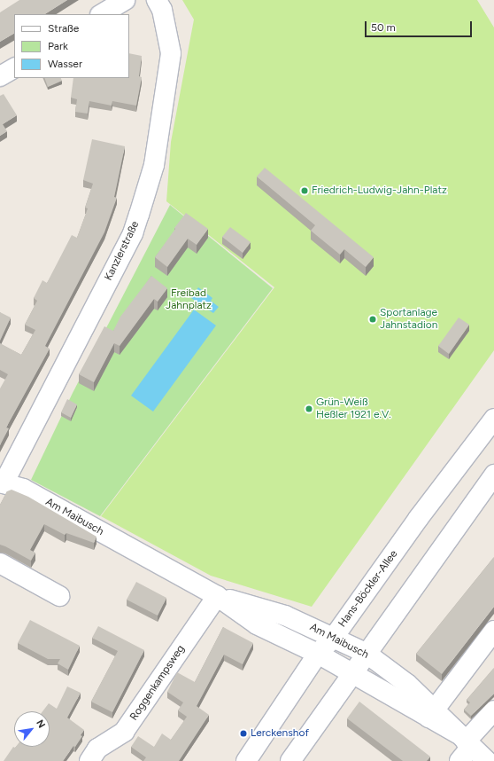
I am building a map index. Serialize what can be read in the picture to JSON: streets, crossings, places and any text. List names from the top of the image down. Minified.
{"streets":{"street":["Kanzlerstraße","Am Maibusch","Hans-Böckler-Allee","Roggenkampsweg"]},"crossings":[["Kanzlerstraße","Am Maibusch"],["Am Maibusch","Hans-Böckler-Allee"],["Am Maibusch","Roggenkampsweg"]],"parks":["Freibad Jahnplatz"],"places":["Friedrich-Ludwig-Jahn-Platz","Sportanlage Jahnstadion","Grün-Weiß Heßler 1921 e.V.","Lerckenshof"],"legend":["Straße","Park","Wasser"],"scale_bar":"50 m","north":"top right"}
